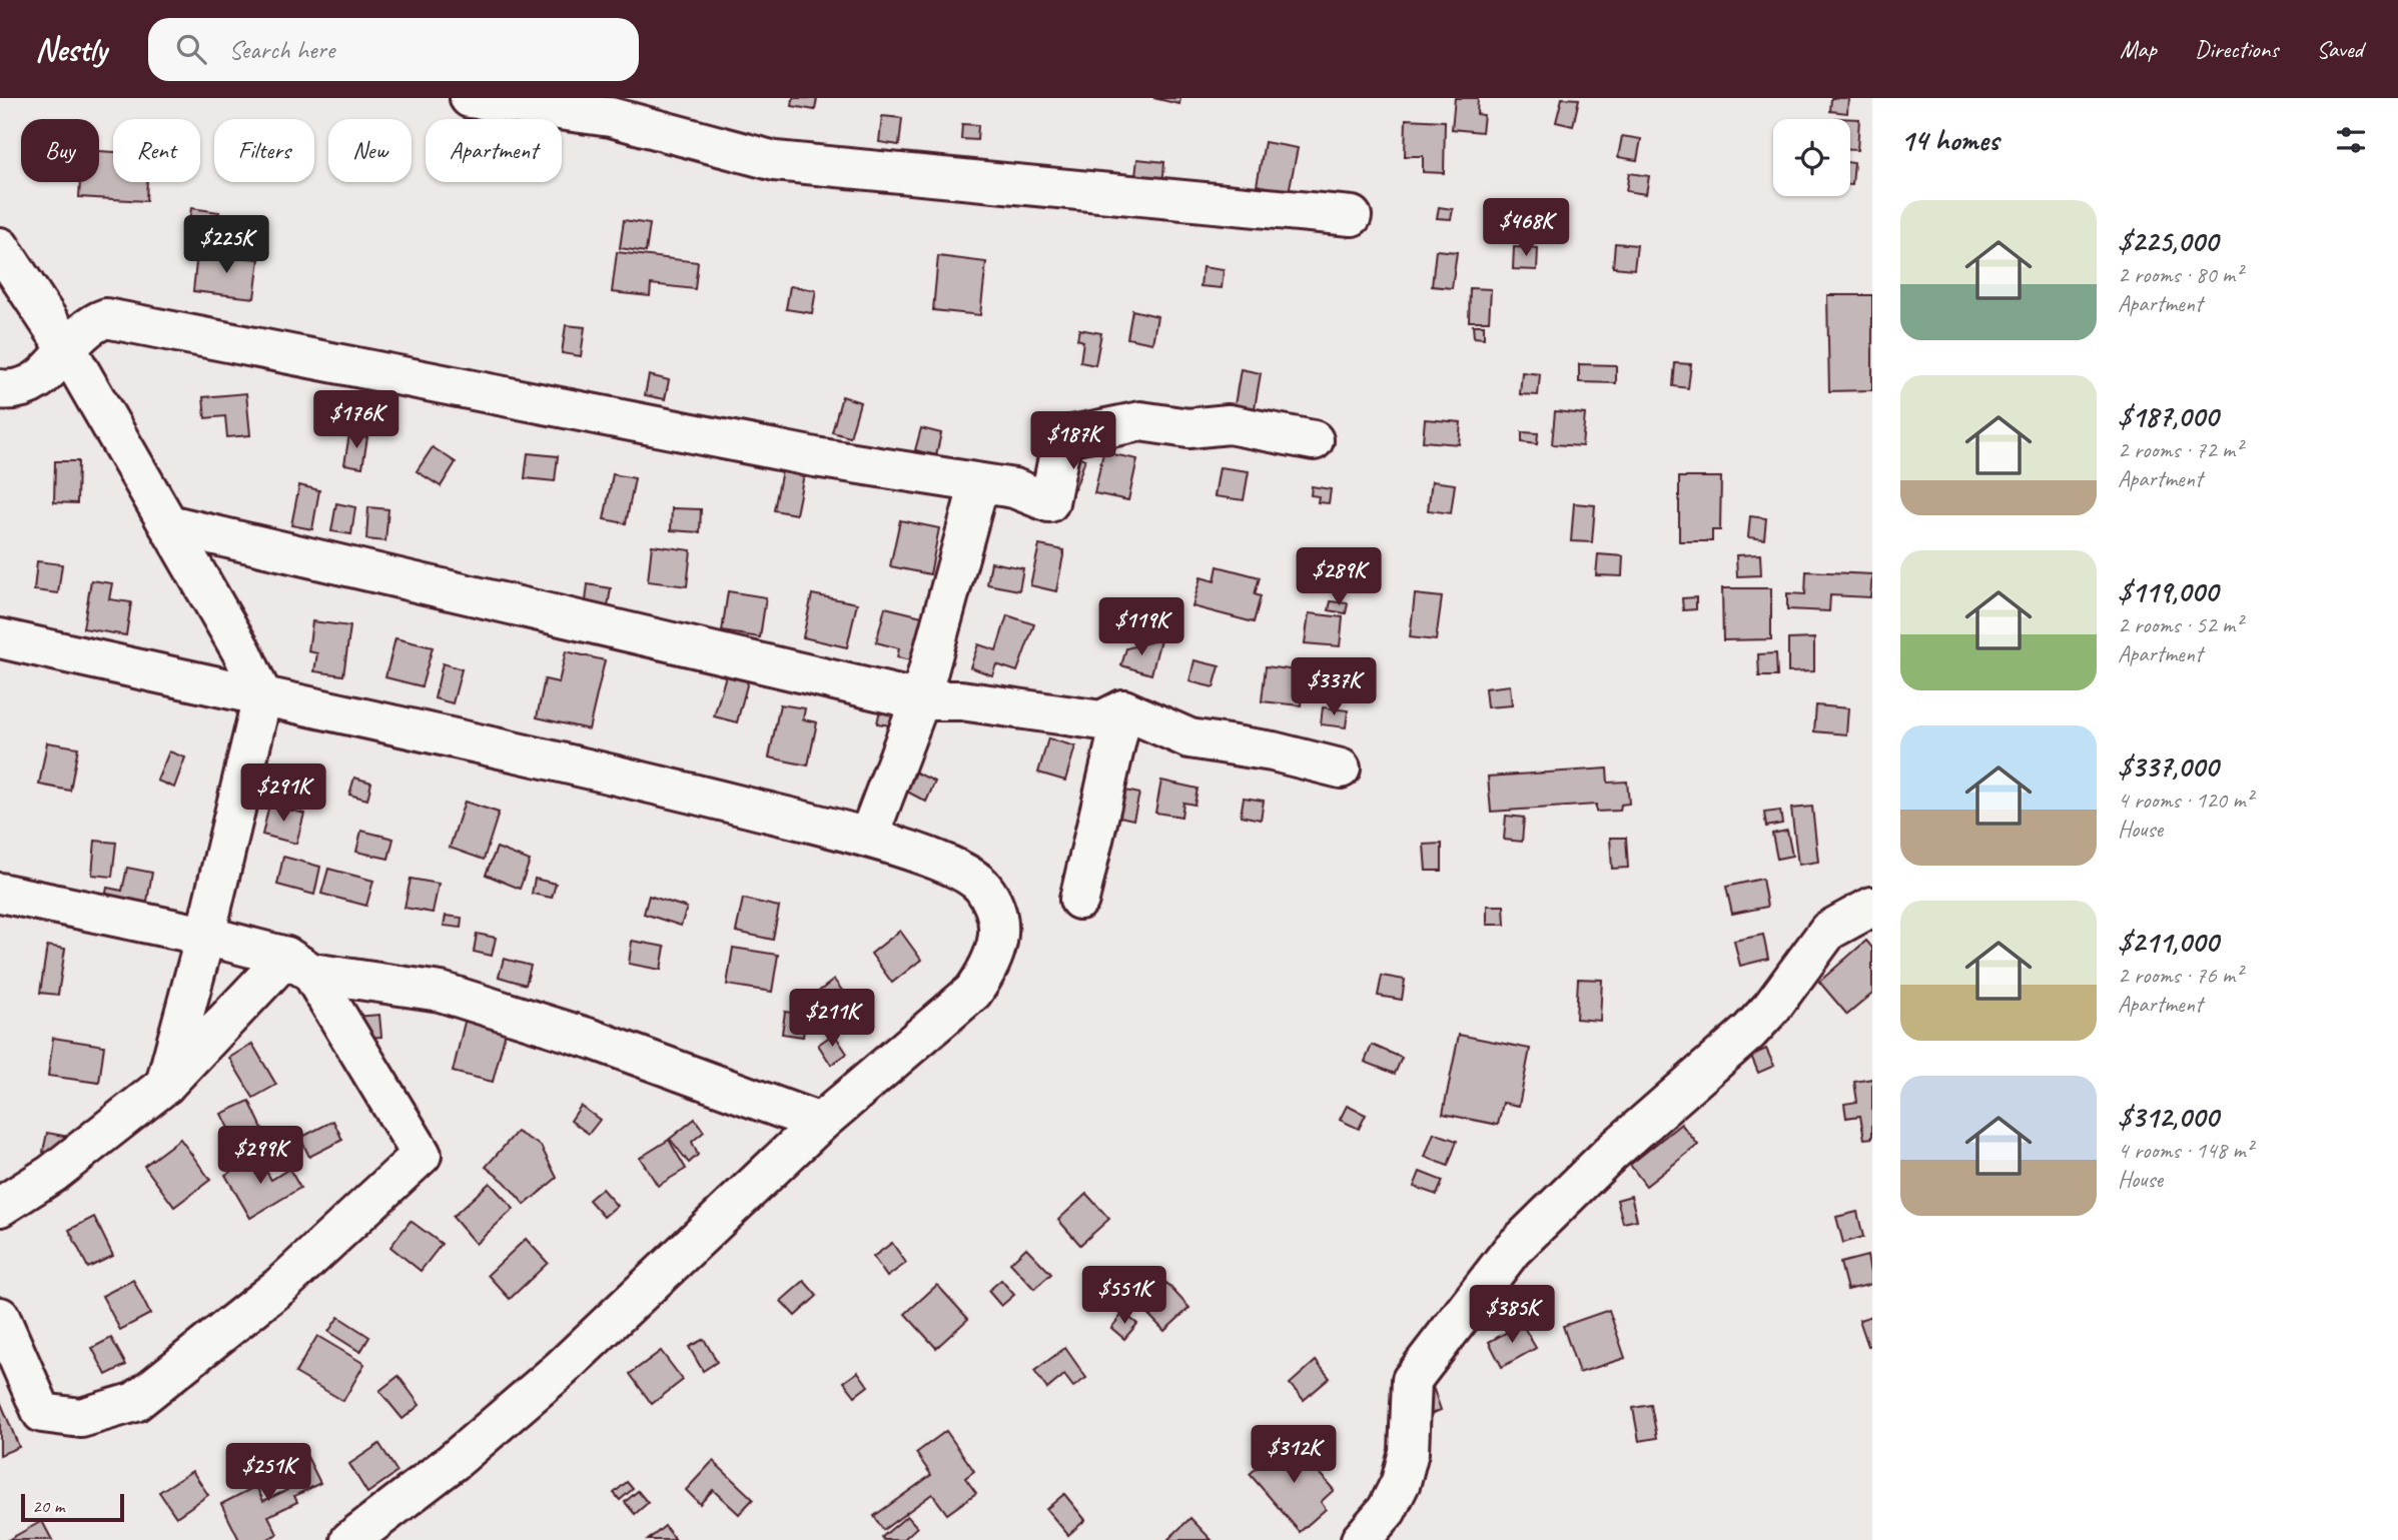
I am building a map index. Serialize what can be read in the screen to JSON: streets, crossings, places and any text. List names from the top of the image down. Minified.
{"scale_bar":"20 m","page":{"header":"Nestly","search":"Search here","nav":["Map","Directions","Saved"],"heading":"14 homes","chip":["Buy","Rent","Filters","New","Apartment"],"list":[{"name":"$225,000","note":"2 rooms · 80 m² · Apartment"},{"name":"$187,000","note":"2 rooms · 72 m² · Apartment"},{"name":"$119,000","note":"2 rooms · 52 m² · Apartment"},{"name":"$337,000","note":"4 rooms · 120 m² · House"},{"name":"$211,000","note":"2 rooms · 76 m² · Apartment"},{"name":"$312,000","note":"4 rooms · 148 m² · House"}],"price":["$468K","$225K","$176K","$187K","$289K","$119K","$337K","$291K","$211K","$299K","$551K","$385K","$312K","$251K"],"scale":"20 m"}}
